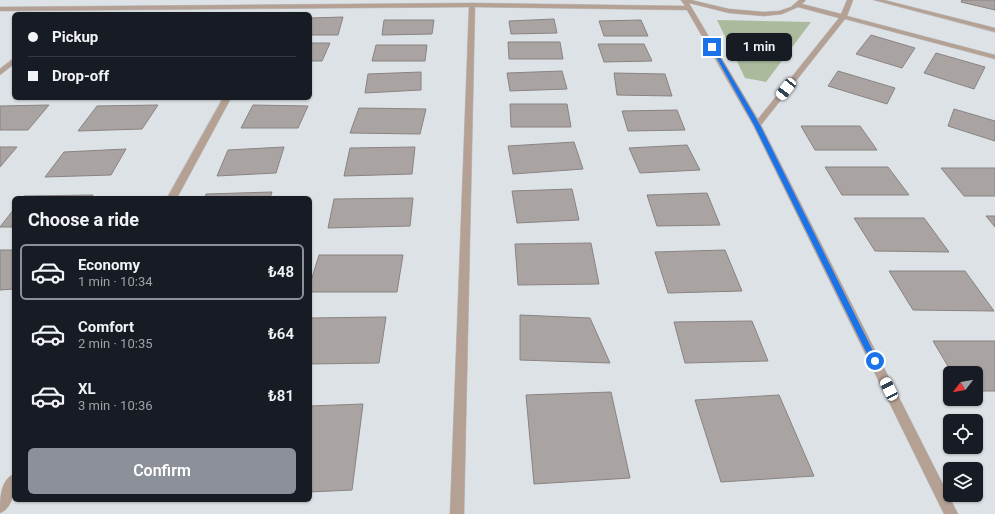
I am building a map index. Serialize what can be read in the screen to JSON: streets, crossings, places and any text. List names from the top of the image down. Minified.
{"north":"bottom left","page":{"banner":["Pickup","Drop-off"],"bubble":"1 min","heading":"Choose a ride","list":[{"name":"Economy","note":"1 min · 10:34","value":"₺48"},{"name":"Comfort","note":"2 min · 10:35","value":"₺64"},{"name":"XL","note":"3 min · 10:36","value":"₺81"}],"buttons":"Confirm"}}
